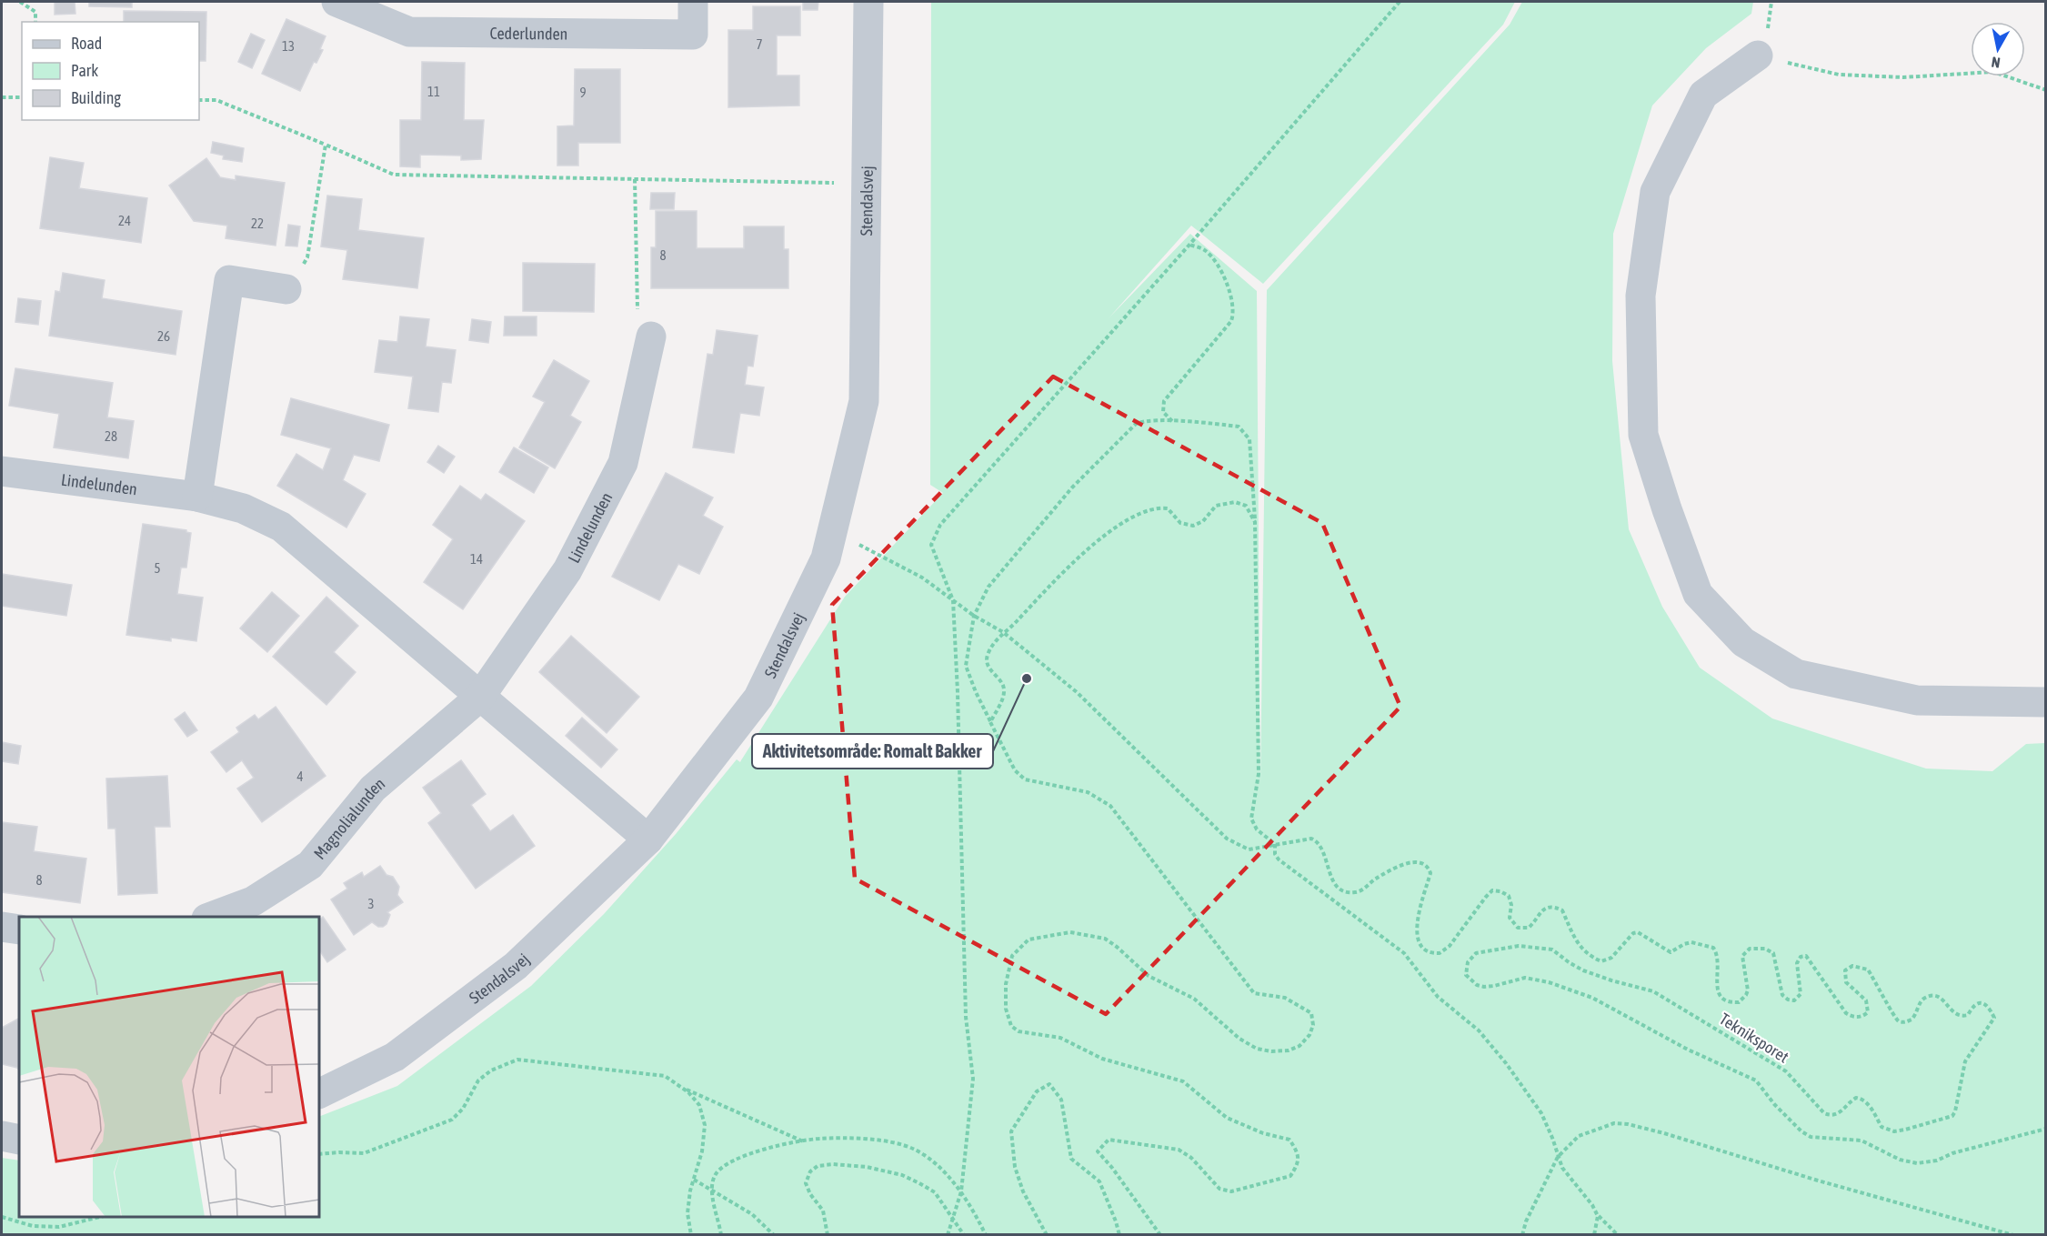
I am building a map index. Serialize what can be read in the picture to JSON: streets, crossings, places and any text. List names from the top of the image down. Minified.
{"streets":{"street":["Cederlunden","Stendalsvej","Lindelunden","Magnolialunden"],"path":["Tekniksporet"]},"crossings":[["Stendalsvej","Lindelunden"],["Lindelunden","Magnolialunden"]],"places":["Aktivitetsområde: Romalt Bakker"],"house_numbers":["7","13","11","9","24","22","8","26","28","14","5","4","8","3"],"legend":["Road","Park","Building"],"north":"bottom"}
